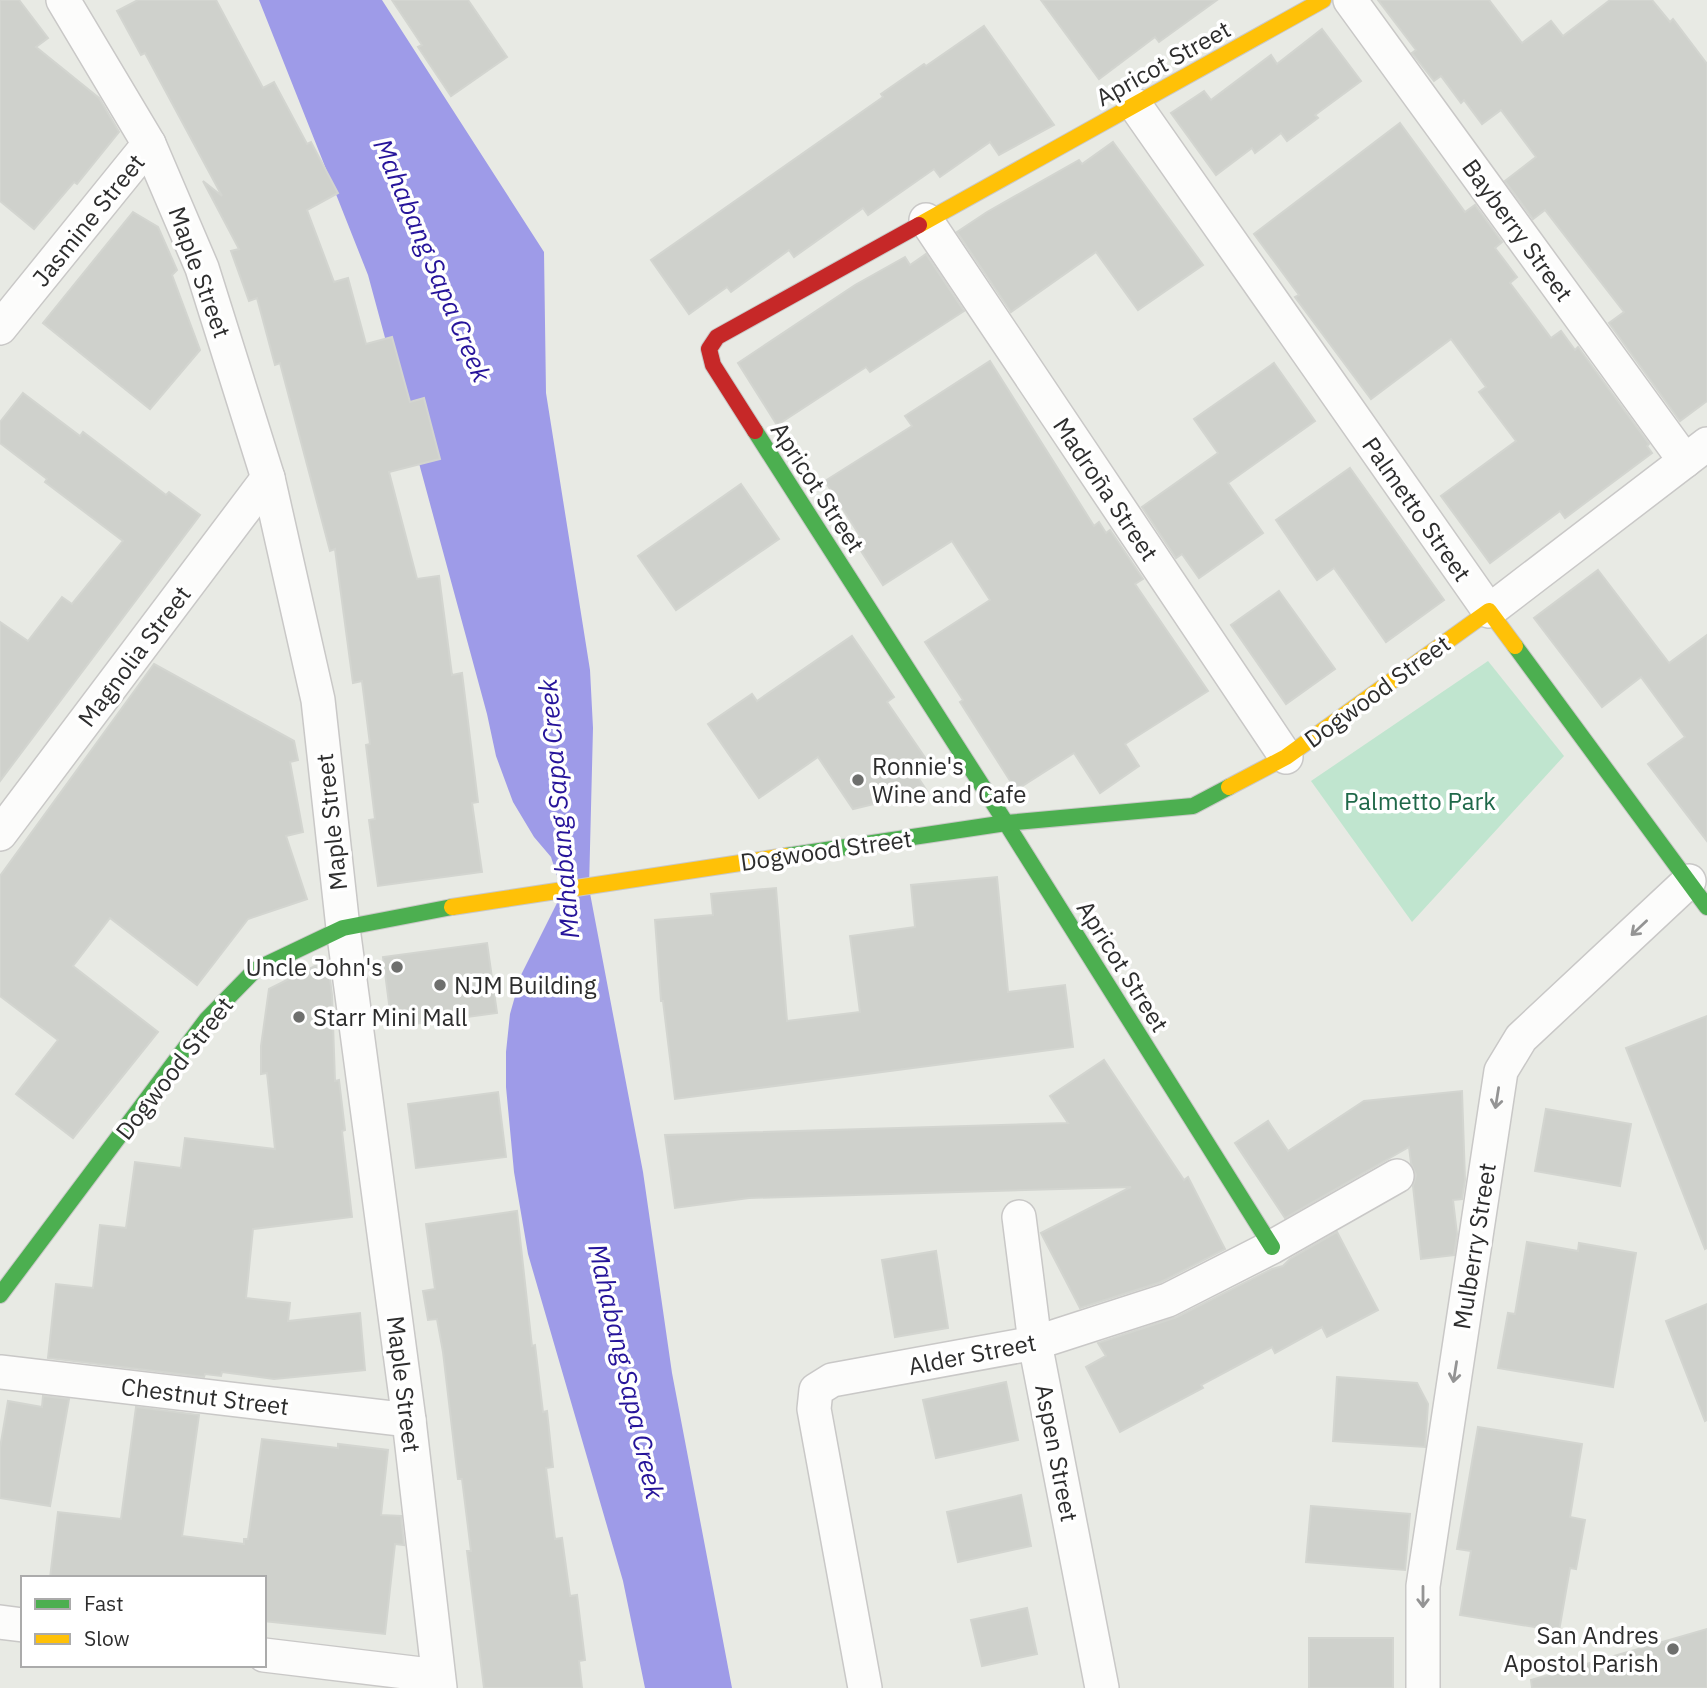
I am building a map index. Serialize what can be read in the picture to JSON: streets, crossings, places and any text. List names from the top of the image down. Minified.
{"streets":{"street":["Apricot Street","Jasmine Street","Bayberry Street","Maple Street","Madroña Street","Palmetto Street","Magnolia Street","Dogwood Street","Mulberry Street","Alder Street","Chestnut Street","Aspen Street"]},"crossings":[["Apricot Street","Madroña Street"],["Apricot Street","Palmetto Street"],["Apricot Street","Dogwood Street"],["Apricot Street","Alder Street"],["Jasmine Street","Maple Street"],["Bayberry Street","Dogwood Street"],["Maple Street","Magnolia Street"],["Maple Street","Dogwood Street"],["Maple Street","Chestnut Street"],["Madroña Street","Dogwood Street"],["Palmetto Street","Dogwood Street"],["Palmetto Street","Mulberry Street"],["Alder Street","Aspen Street"]],"one_way":["Mulberry Street"],"water":["Mahabang Sapa Creek"],"parks":["Palmetto Park"],"places":["Ronnie's Wine and Cafe","Uncle John's","NJM Building","Starr Mini Mall","San Andres Apostol Parish"],"legend":["Fast","Slow"]}
